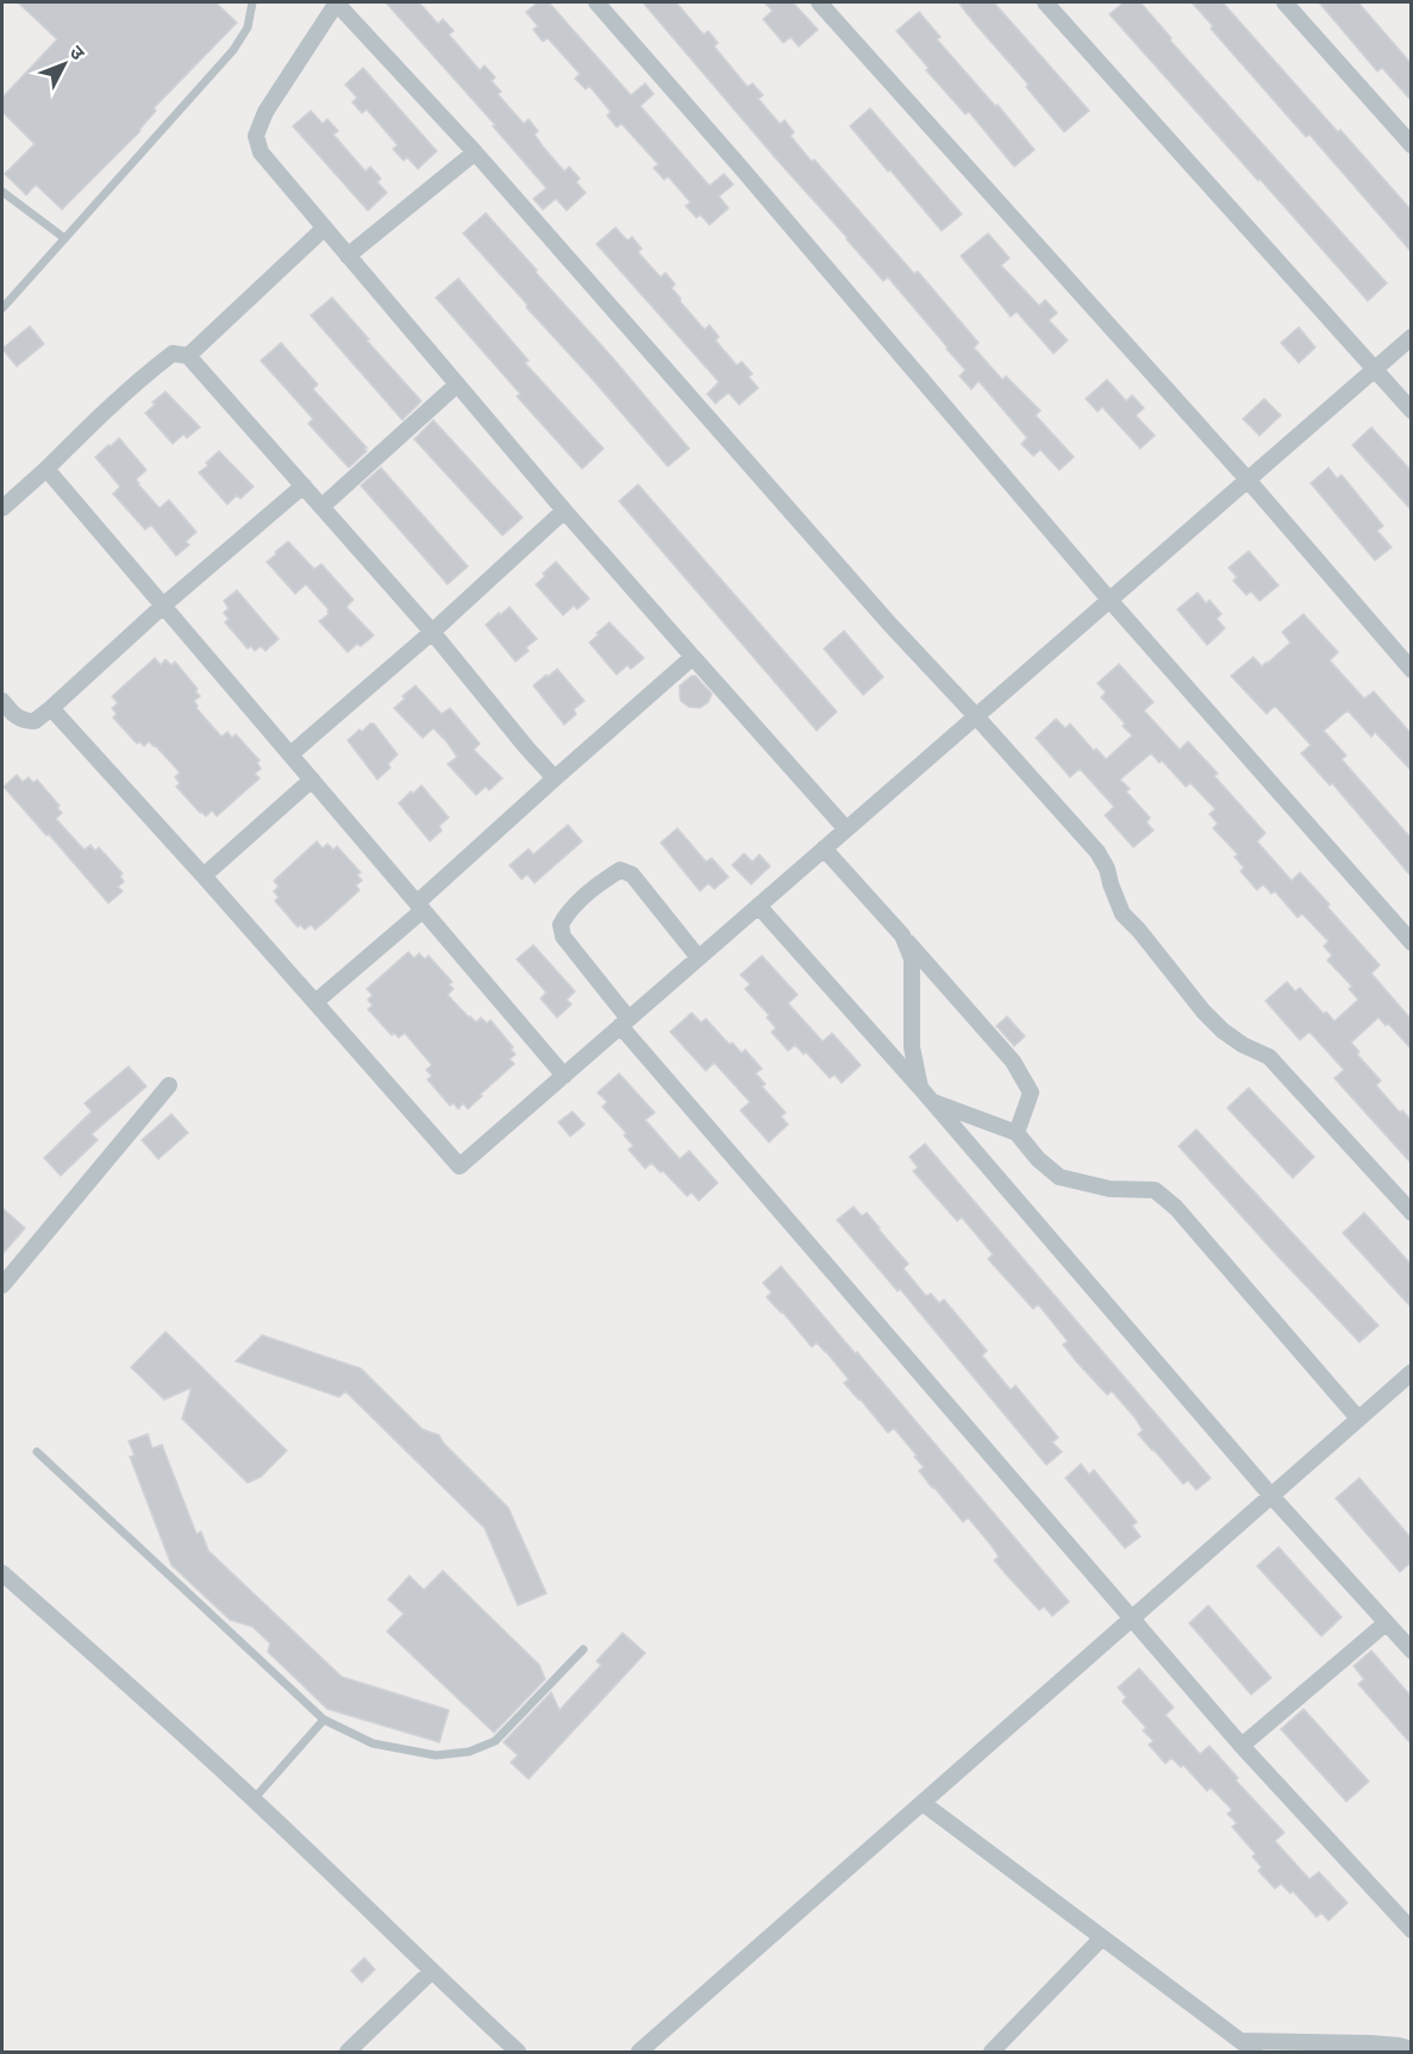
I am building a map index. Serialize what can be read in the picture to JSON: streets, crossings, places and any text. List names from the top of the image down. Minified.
{"north":"top right"}
